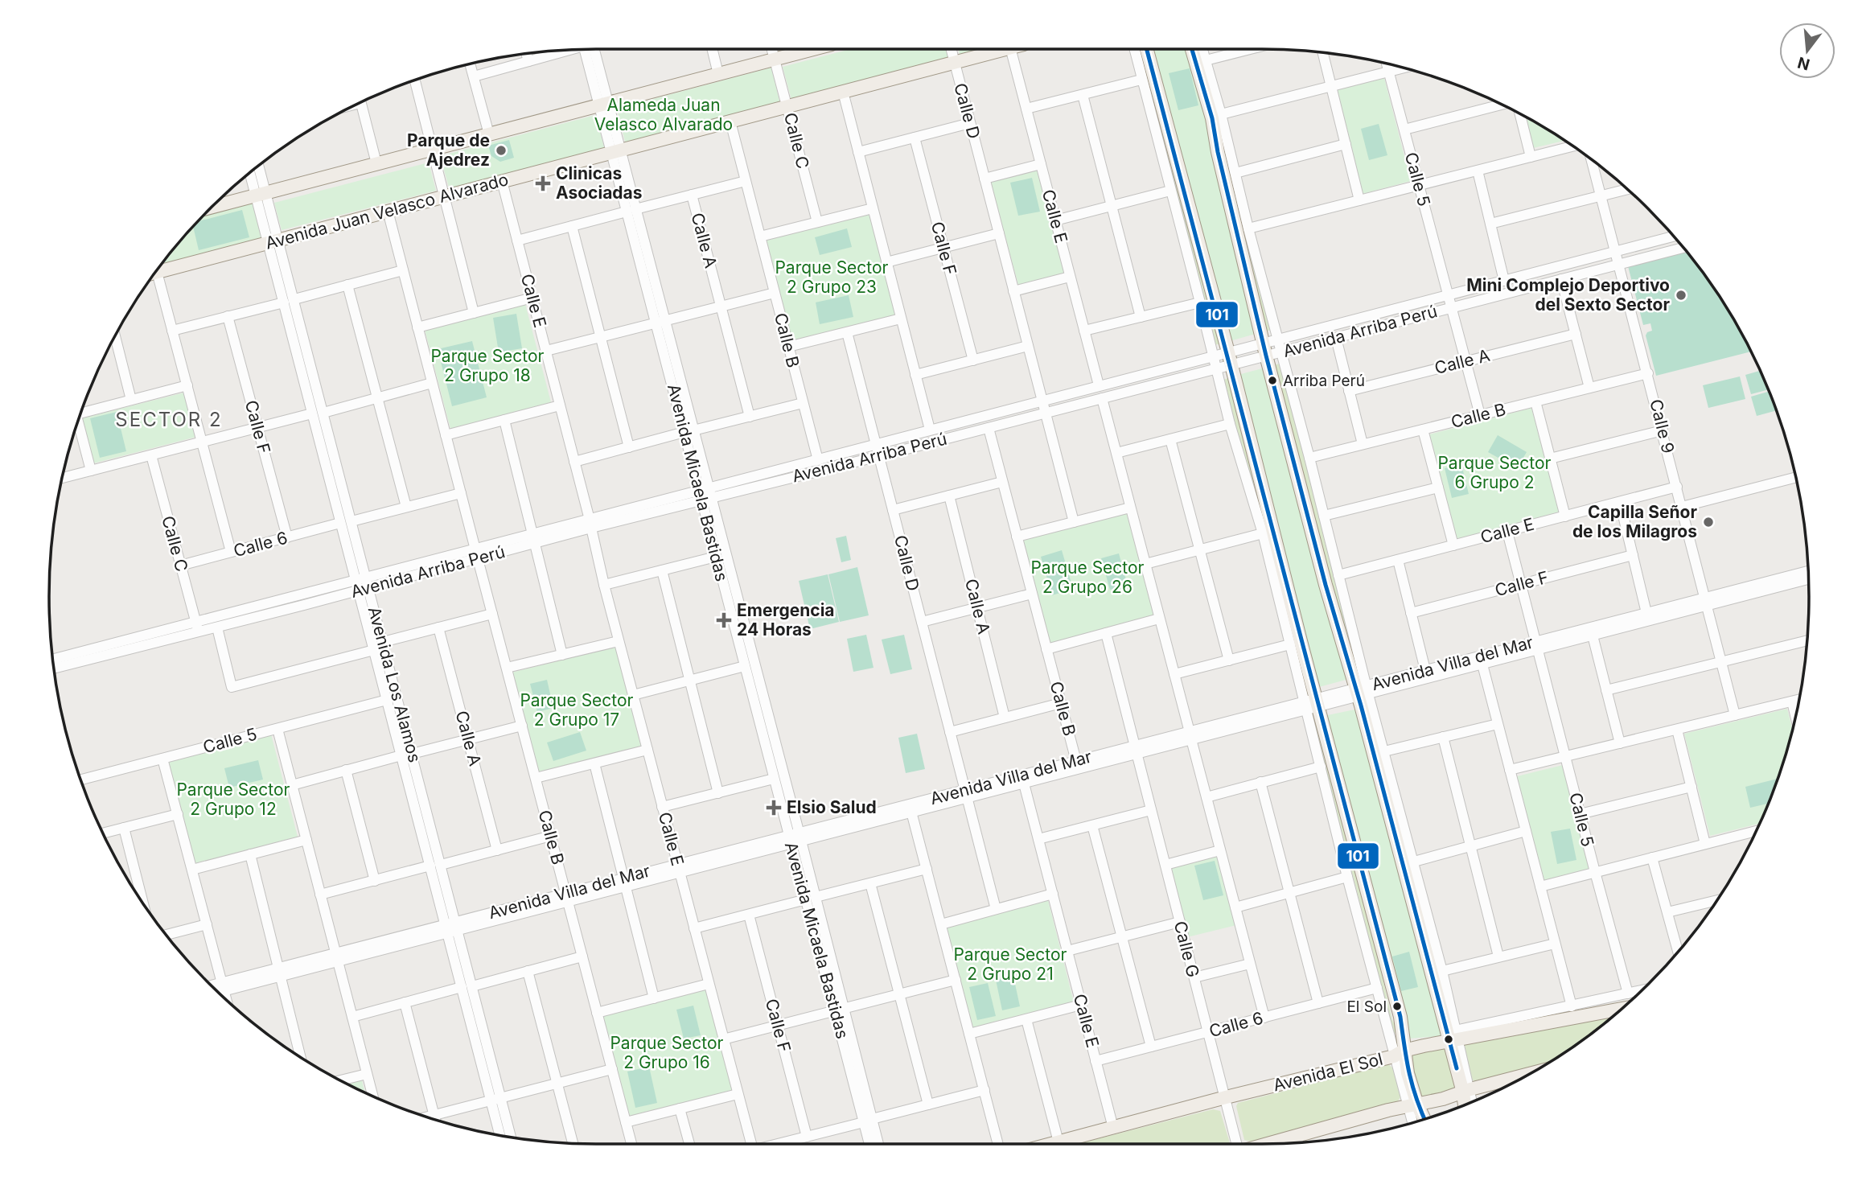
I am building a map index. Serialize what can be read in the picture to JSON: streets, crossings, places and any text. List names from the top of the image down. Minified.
{"streets":{"main road":["Avenida Juan Velasco Alvarado","Avenida El Sol"],"street":["Calle D","Calle C","Calle 5","Calle E","Calle A","Calle F","Avenida Arriba Perú","Calle B","Calle 9","Avenida Micaela Bastidas","Calle 6","Avenida Villa del Mar","Avenida Los Alamos","Calle G"]},"crossings":[["Calle D","Avenida Juan Velasco Alvarado"],["Calle D","Avenida Arriba Perú"],["Calle D","Avenida Villa del Mar"],["Calle C","Avenida Juan Velasco Alvarado"],["Calle C","Avenida Arriba Perú"],["Calle C","Calle 6"],["Calle 5","Calle E"],["Calle 5","Calle A"],["Calle 5","Calle F"],["Calle 5","Avenida Arriba Perú"],["Calle 5","Calle B"],["Calle 5","Avenida Villa del Mar"],["Calle 5","Avenida Los Alamos"],["Calle 5","Avenida El Sol"],["Avenida Juan Velasco Alvarado","Calle E"],["Avenida Juan Velasco Alvarado","Calle B"],["Avenida Juan Velasco Alvarado","Avenida Micaela Bastidas"],["Avenida Juan Velasco Alvarado","Avenida Los Alamos"],["Calle E","Avenida Arriba Perú"],["Calle E","Calle 9"],["Calle E","Calle 6"],["Calle E","Avenida Villa del Mar"],["Calle E","Avenida El Sol"],["Calle F","Calle 6"],["Avenida Arriba Perú","Calle B"],["Avenida Arriba Perú","Calle 9"],["Avenida Arriba Perú","Avenida Micaela Bastidas"],["Avenida Arriba Perú","Avenida Los Alamos"],["Calle B","Calle 9"],["Calle B","Avenida Villa del Mar"],["Calle 9","Avenida Villa del Mar"],["Avenida Micaela Bastidas","Avenida Villa del Mar"],["Calle 6","Avenida Los Alamos"],["Calle 6","Calle G"],["Avenida Villa del Mar","Avenida Los Alamos"],["Avenida Villa del Mar","Calle G"],["Calle G","Avenida El Sol"]],"districts":["SECTOR 2"],"parks":["Alameda Juan Velasco Alvarado","Parque Sector 2 Grupo 23","Parque Sector 2 Grupo 18","Parque Sector 6 Grupo 2","Parque Sector 2 Grupo 26","Parque Sector 2 Grupo 17","Parque Sector 2 Grupo 12","Parque Sector 2 Grupo 21","Parque Sector 2 Grupo 16"],"places":{"other":["Parque de Ajedrez","Mini Complejo Deportivo del Sexto Sector","Arriba Perú","Capilla Señor de los Milagros","El Sol"],"health":["Clinicas Asociadas","Emergencia 24 Horas","Elsio Salud"]},"lines":["transit line 101"],"north":"bottom"}
